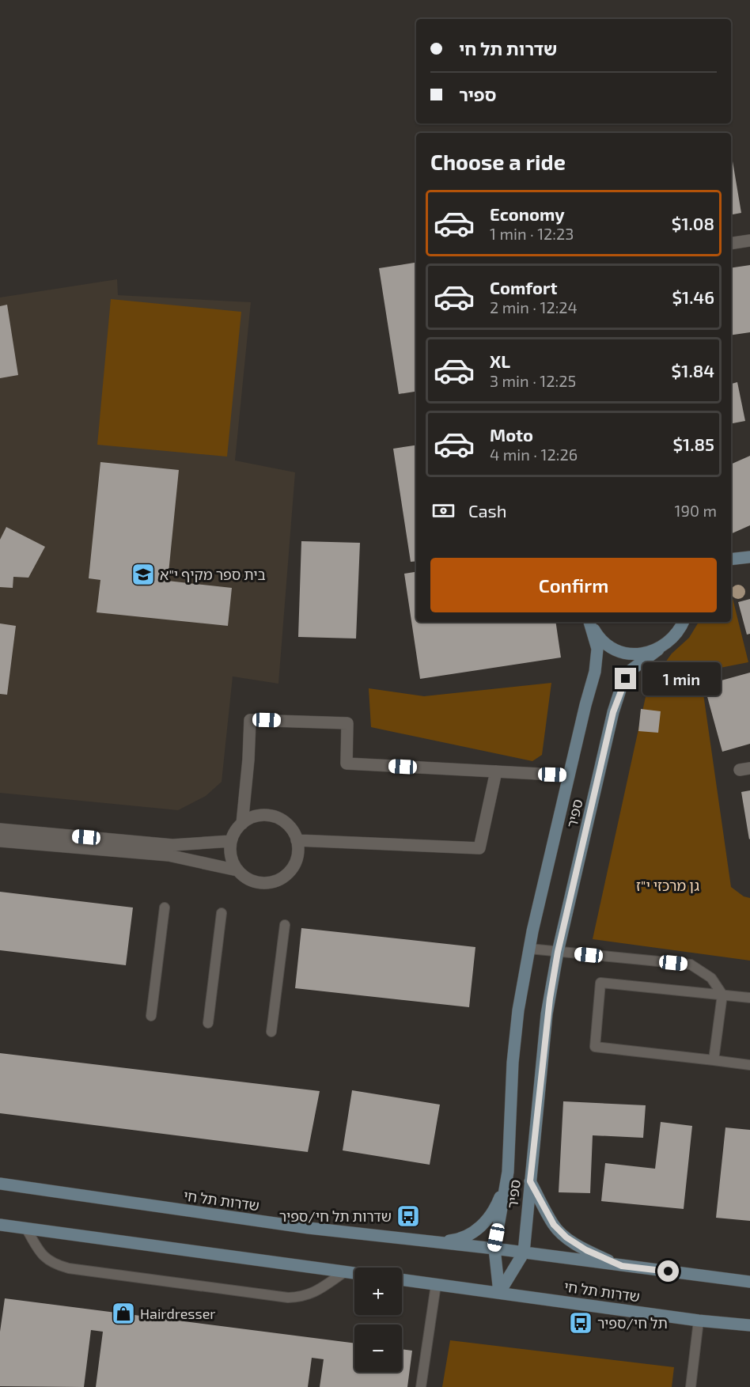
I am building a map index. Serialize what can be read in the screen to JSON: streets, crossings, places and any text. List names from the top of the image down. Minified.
{"streets":{"street":["ספיר","שדרות תל חי"]},"crossings":[["ספיר","שדרות תל חי"]],"parks":["גן מרכזי י\"ז"],"places":{"school or university":["בית ספר מקיף י\"א"],"bus stop":["שדרות תל חי/ספיר","תל חי/ספיר"],"shop":["Hairdresser"]},"page":{"banner":["שדרות תל חי","ספיר"],"heading":"Choose a ride","list":[{"name":"Economy","note":"1 min · 12:23","value":"$1.08"},{"name":"Comfort","note":"2 min · 12:24","value":"$1.46"},{"name":"XL","note":"3 min · 12:25","value":"$1.84"},{"name":"Moto","note":"4 min · 12:26","value":"$1.85"}],"pay":["Cash","190 m"],"buttons":"Confirm","bubble":"1 min","map_buttons":["+","−"]}}
